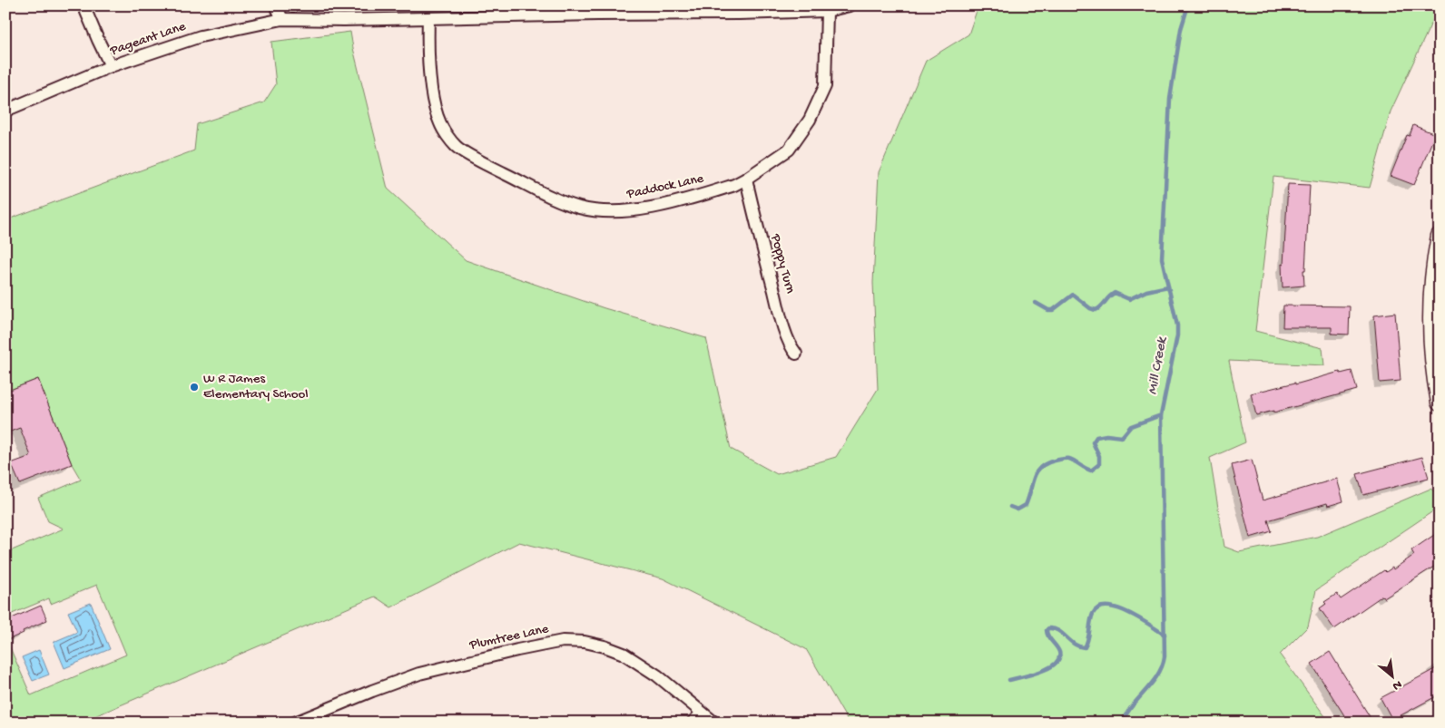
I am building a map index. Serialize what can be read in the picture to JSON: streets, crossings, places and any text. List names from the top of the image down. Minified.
{"streets":{"street":["Pageant Lane","Paddock Lane","Poppy Turn","Plumtree Lane"]},"crossings":[["Pageant Lane","Paddock Lane"],["Paddock Lane","Poppy Turn"]],"water":["Mill Creek"],"places":["W R James Elementary School"],"north":"bottom right"}
